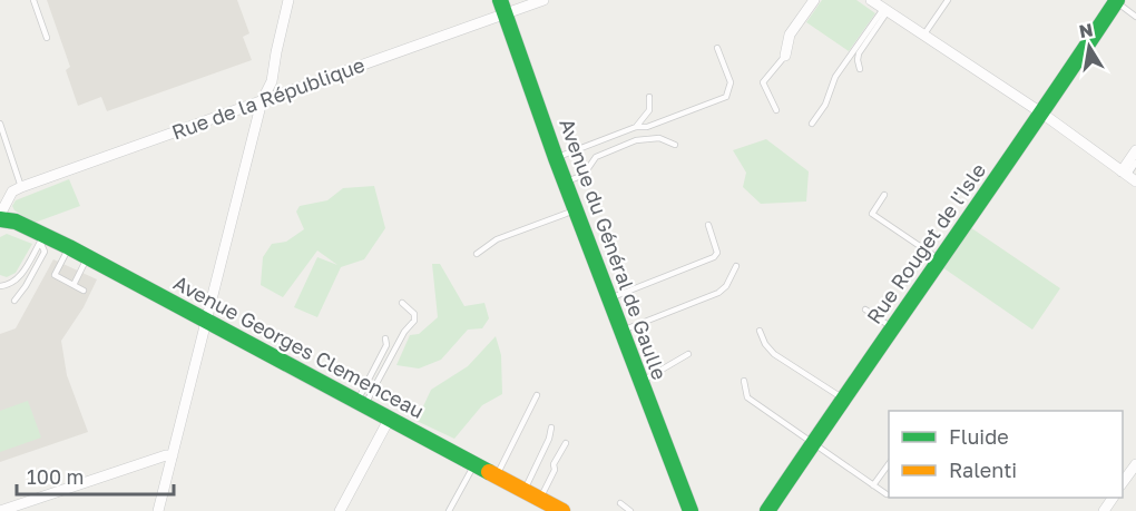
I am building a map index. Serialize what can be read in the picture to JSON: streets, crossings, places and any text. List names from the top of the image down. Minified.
{"streets":{"street":["Rue de la République","Rue Rouget de l'Isle","Avenue du Général de Gaulle","Avenue Georges Clemenceau"]},"crossings":[["Rue de la République","Avenue du Général de Gaulle"]],"legend":["Fluide","Ralenti"],"scale_bar":"100 m","north":"top"}
